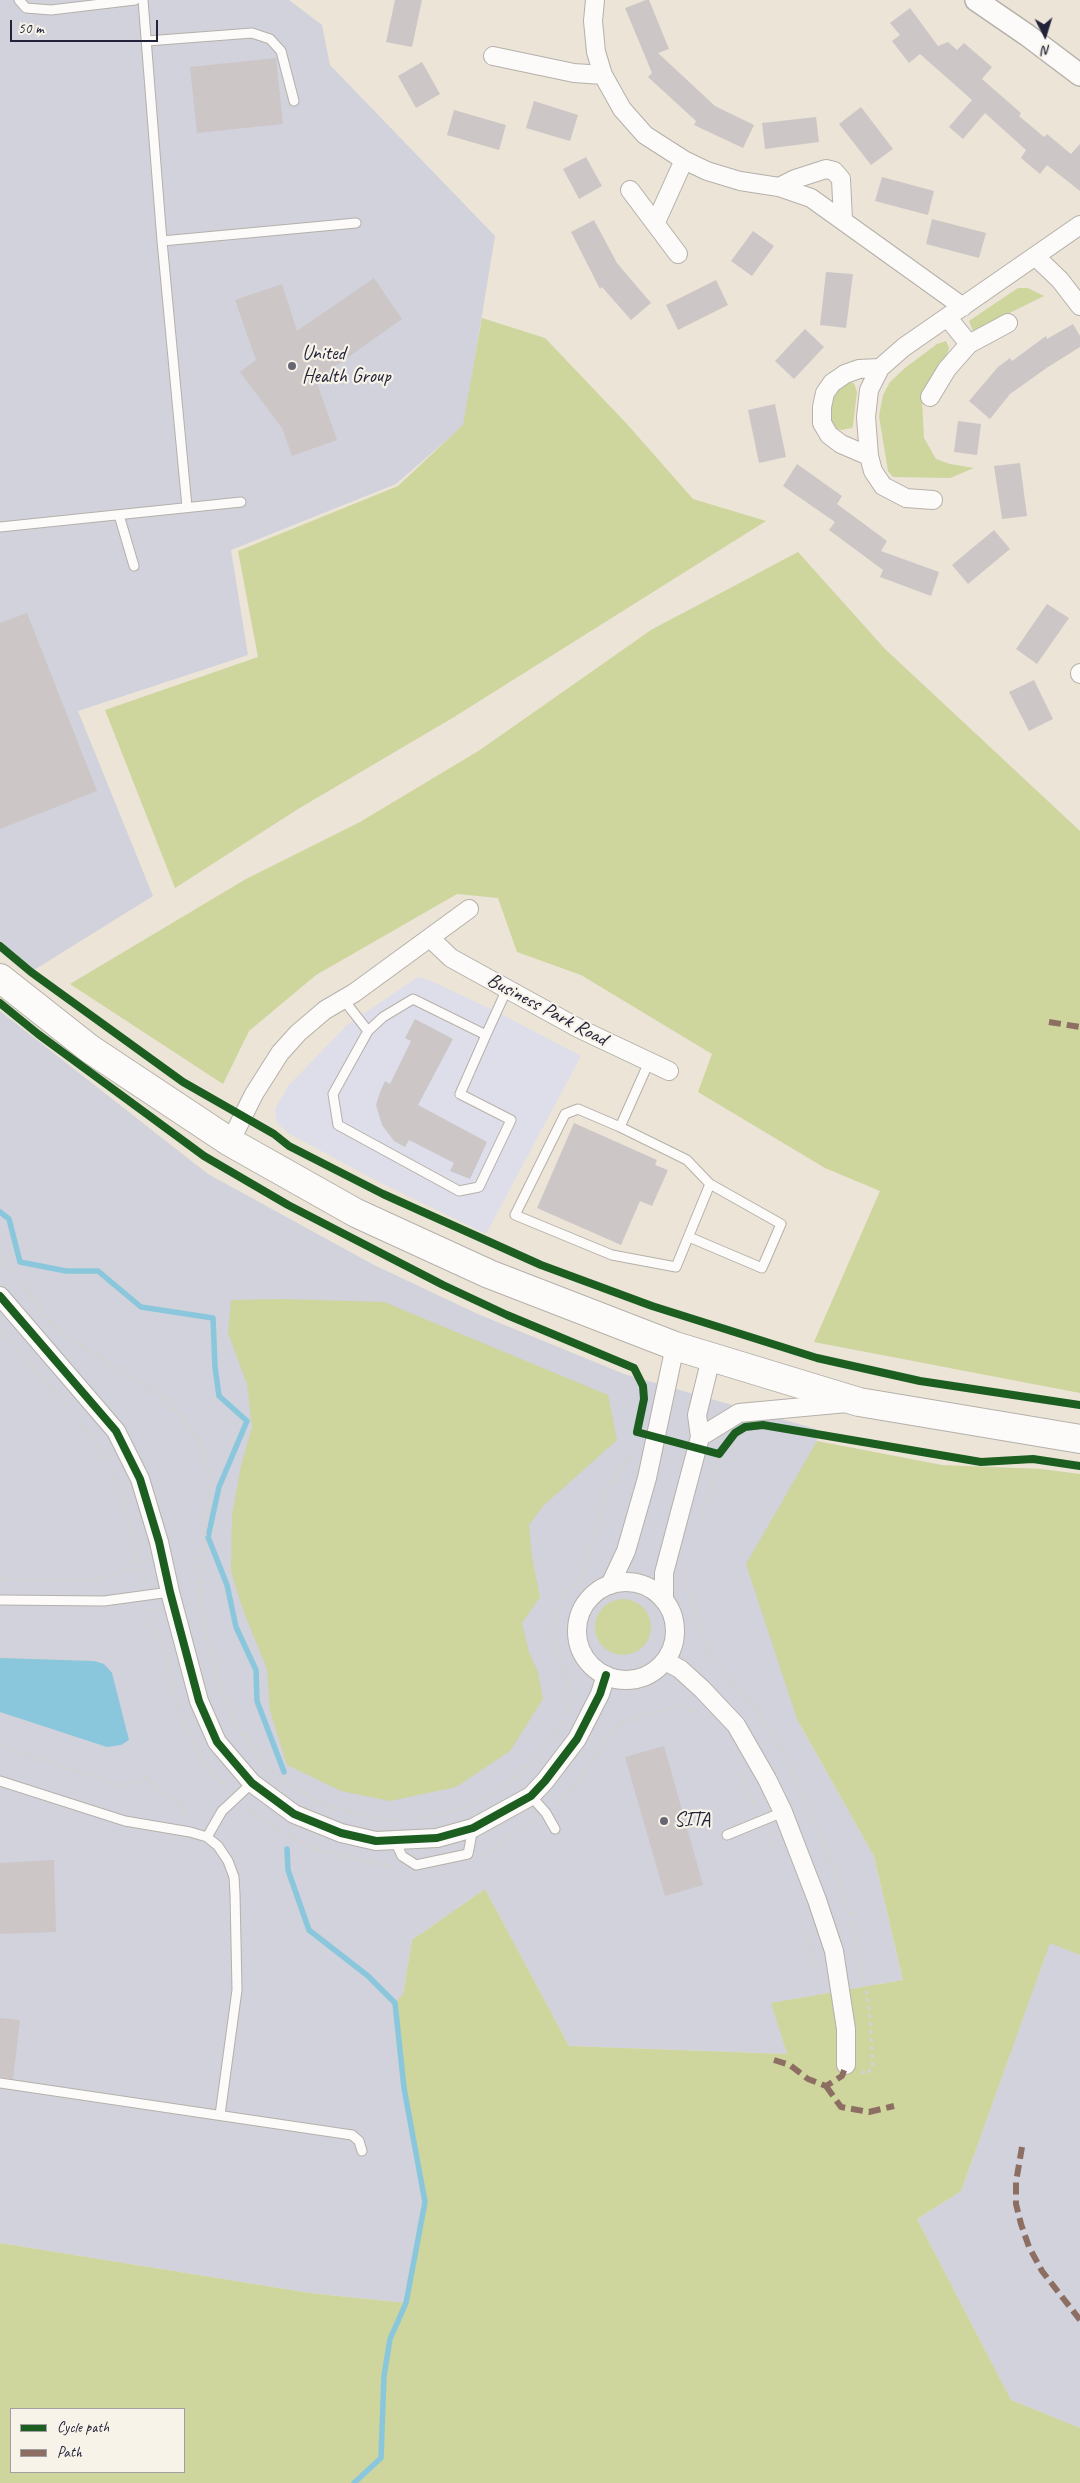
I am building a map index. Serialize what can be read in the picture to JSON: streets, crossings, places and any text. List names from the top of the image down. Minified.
{"streets":{"street":["Business Park Road"]},"places":["United Health Group","SITA"],"legend":["Cycle path","Path"],"scale_bar":"50 m","north":"bottom"}
